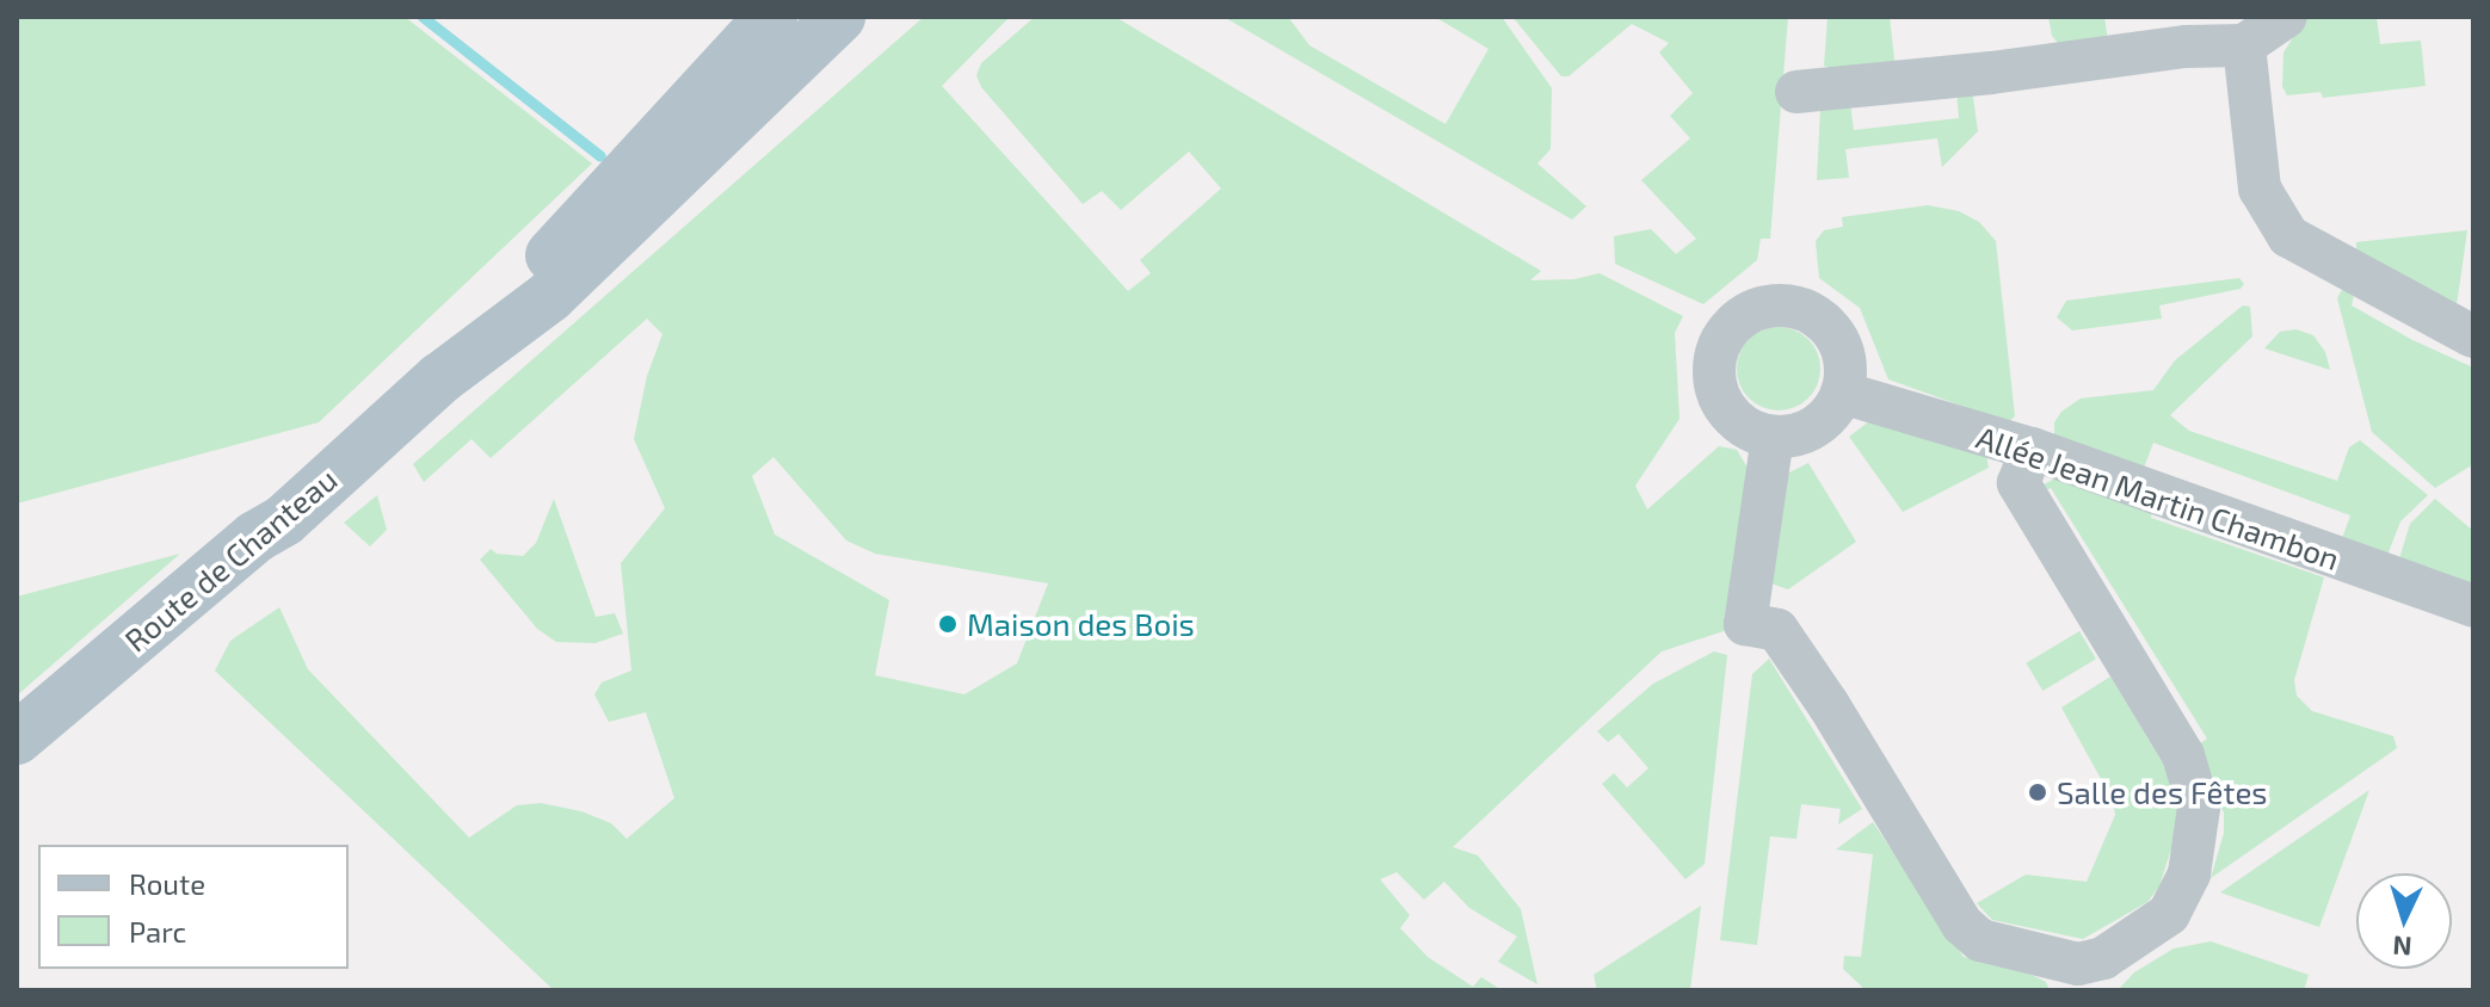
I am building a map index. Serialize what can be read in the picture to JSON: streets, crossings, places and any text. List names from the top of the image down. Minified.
{"streets":{"main road":["Route de Chanteau"],"street":["Allée Jean Martin Chambon"]},"places":["Maison des Bois","Salle des Fêtes"],"legend":["Route","Parc"],"north":"bottom"}
